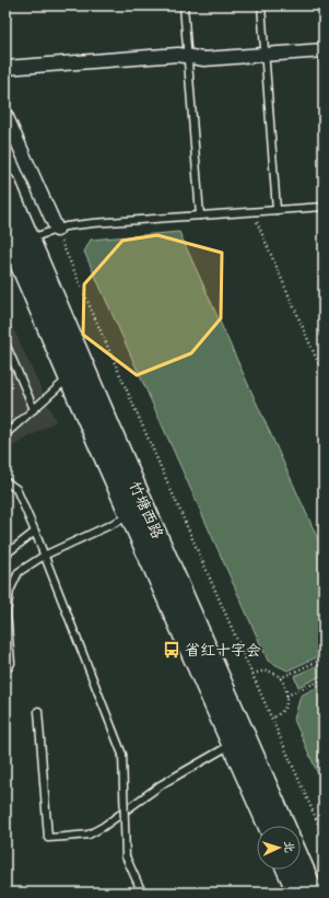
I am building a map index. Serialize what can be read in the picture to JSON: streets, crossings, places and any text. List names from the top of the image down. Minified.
{"streets":{"main road":["竹塘西路"]},"places":{"bus stop":["省红十字会"]},"north":"right"}
